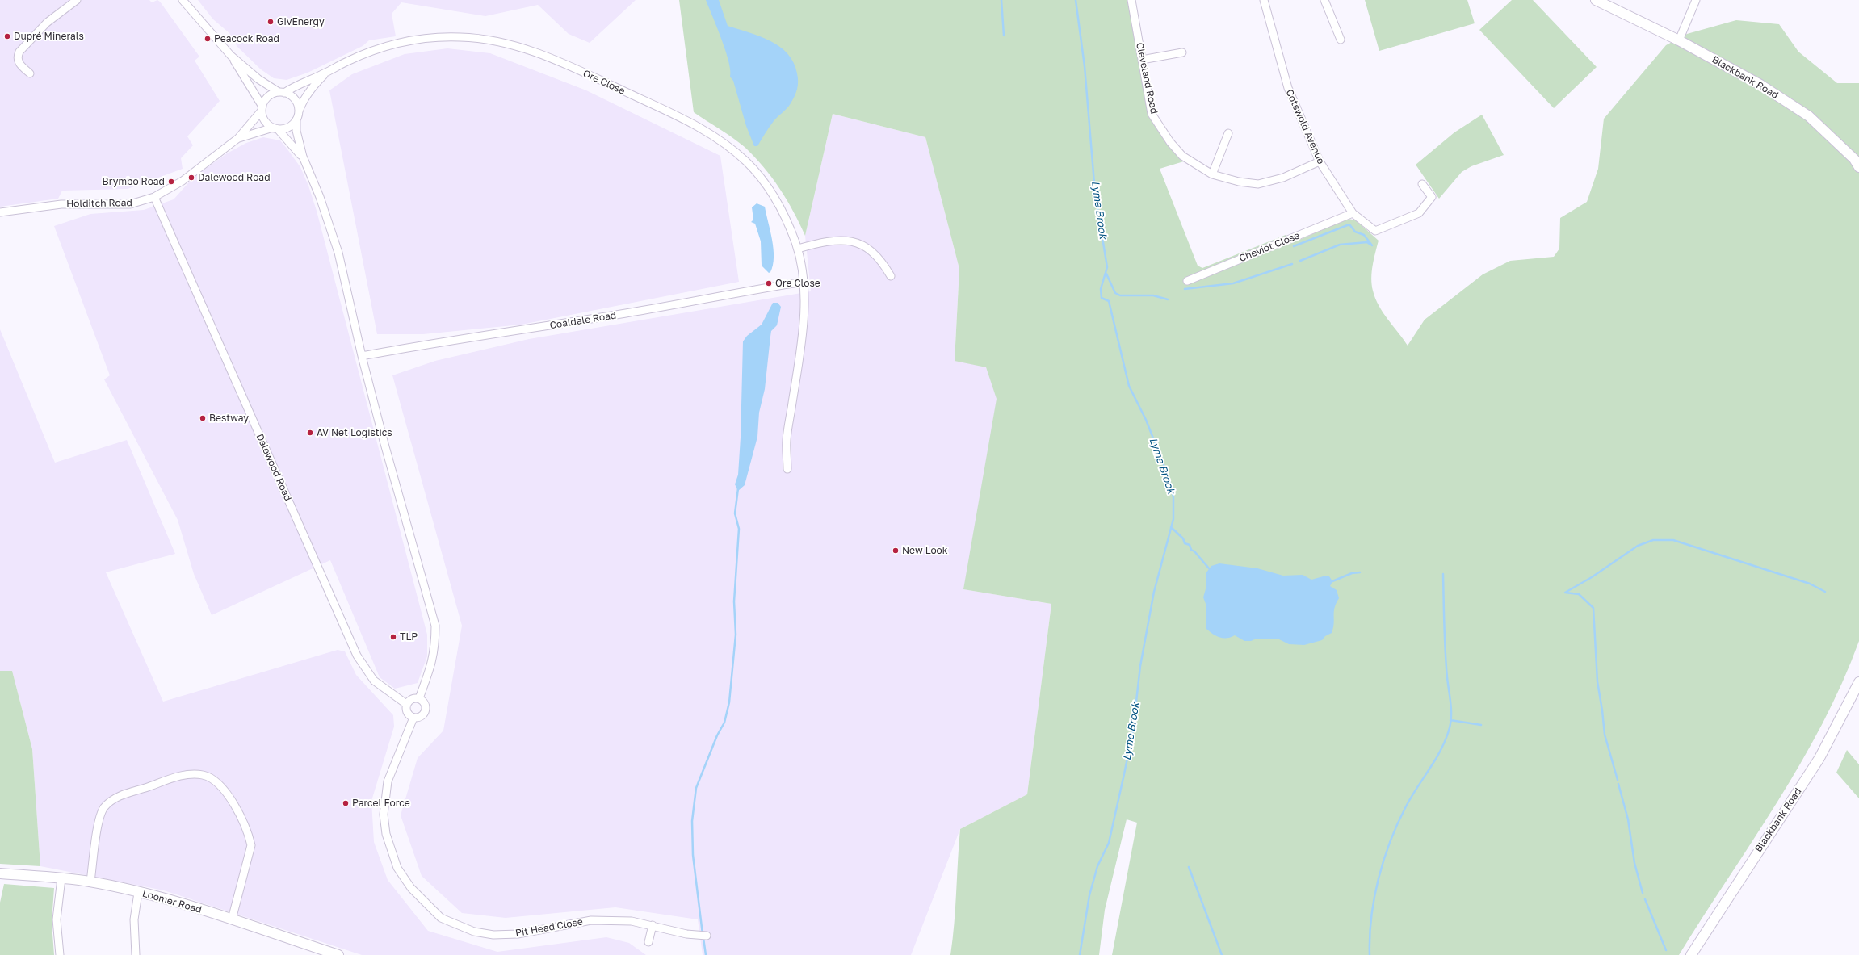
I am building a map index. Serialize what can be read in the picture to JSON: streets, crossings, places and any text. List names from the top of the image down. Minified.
{"streets":{"main road":["Blackbank Road","Loomer Road"],"street":["Cleveland Road","Ore Close","Cotswold Avenue","Holditch Road","Cheviot Close","Coaldale Road","Dalewood Road","Pit Head Close"]},"crossings":[["Cleveland Road","Cotswold Avenue"],["Ore Close","Holditch Road"],["Ore Close","Coaldale Road"],["Cotswold Avenue","Cheviot Close"],["Holditch Road","Dalewood Road"],["Dalewood Road","Pit Head Close"]],"water":["Lyme Brook"],"places":["GivEnergy","Dupré Minerals","Peacock Road","Dalewood Road","Brymbo Road","Ore Close","Bestway","AV Net Logistics","New Look","TLP","Parcel Force"]}
